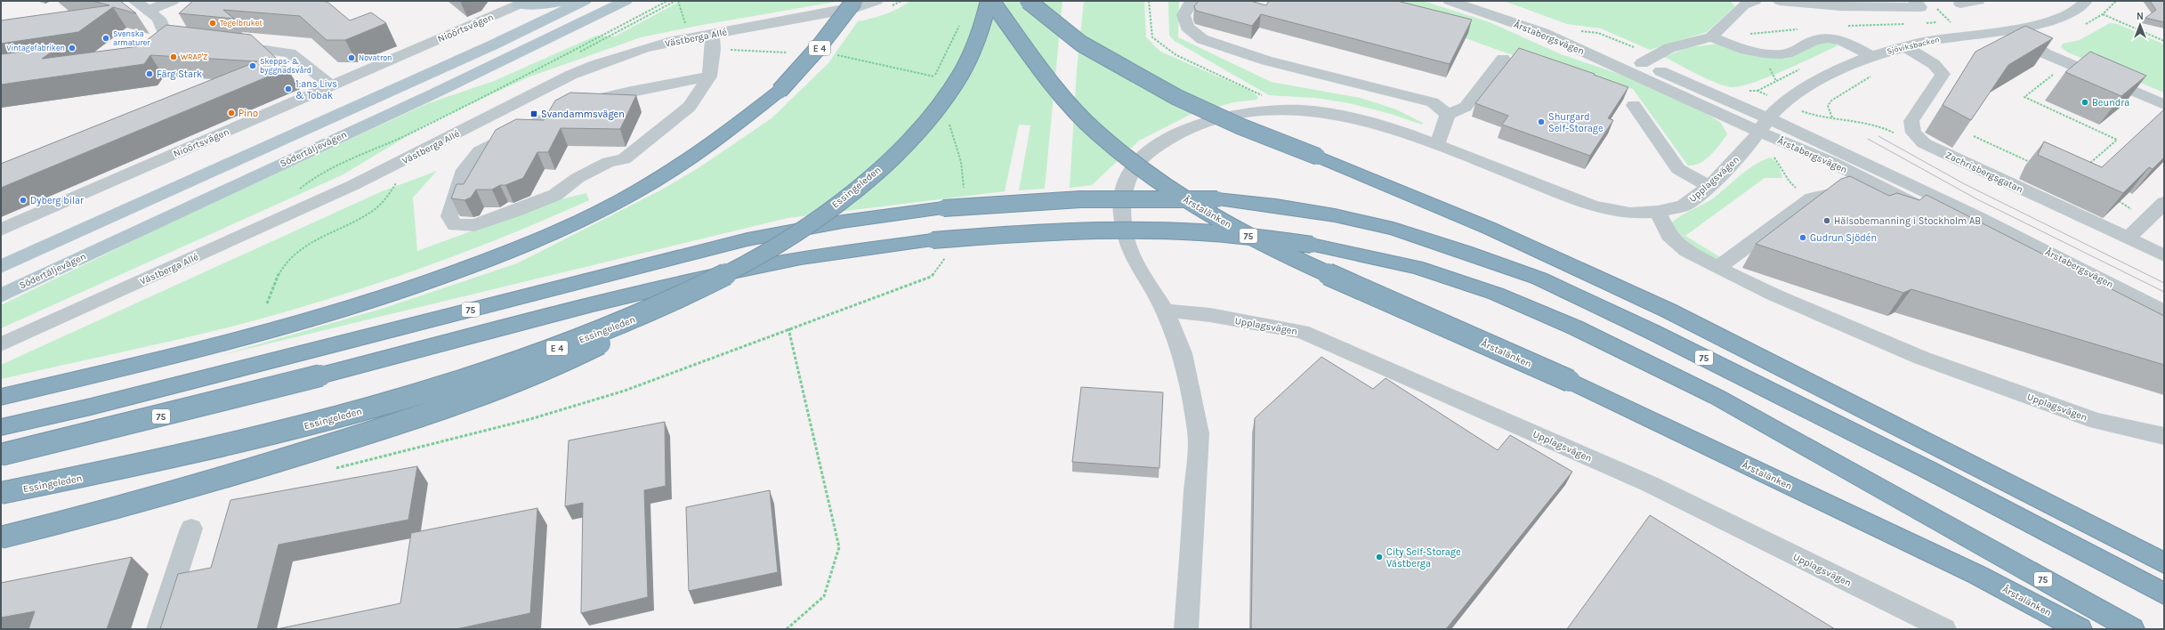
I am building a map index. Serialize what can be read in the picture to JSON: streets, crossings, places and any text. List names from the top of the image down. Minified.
{"streets":{"highway":["E 4","Essingeleden","Årstalänken","75"],"main road":["Södertäljevägen"],"street":["Nioörtsvägen","Västberga Allé","Årstabergsvägen","Sjöviksbacken","Zachrisbergsgatan","Upplagsvägen"]},"crossings":[["Årstabergsvägen","Sjöviksbacken"],["Årstabergsvägen","Upplagsvägen"],["Sjöviksbacken","Zachrisbergsgatan"],["Sjöviksbacken","Upplagsvägen"],["Essingeleden","Årstalänken"]],"places":{"other":["Tegelbruket","Svenska armaturer","Vintagefabriken","WRAP'Z","Novatron","Skepps- & byggnadsvård","Färg Stark","1:ans Livs & Tobak","Beundra","Pino","Shurgard Self-Storage","Dyberg bilar","Hälsobemanning i Stockholm AB","Gudrun Sjödén","City Self-Storage Västberga"],"transit":["Svandammsvägen"]},"north":"top"}
